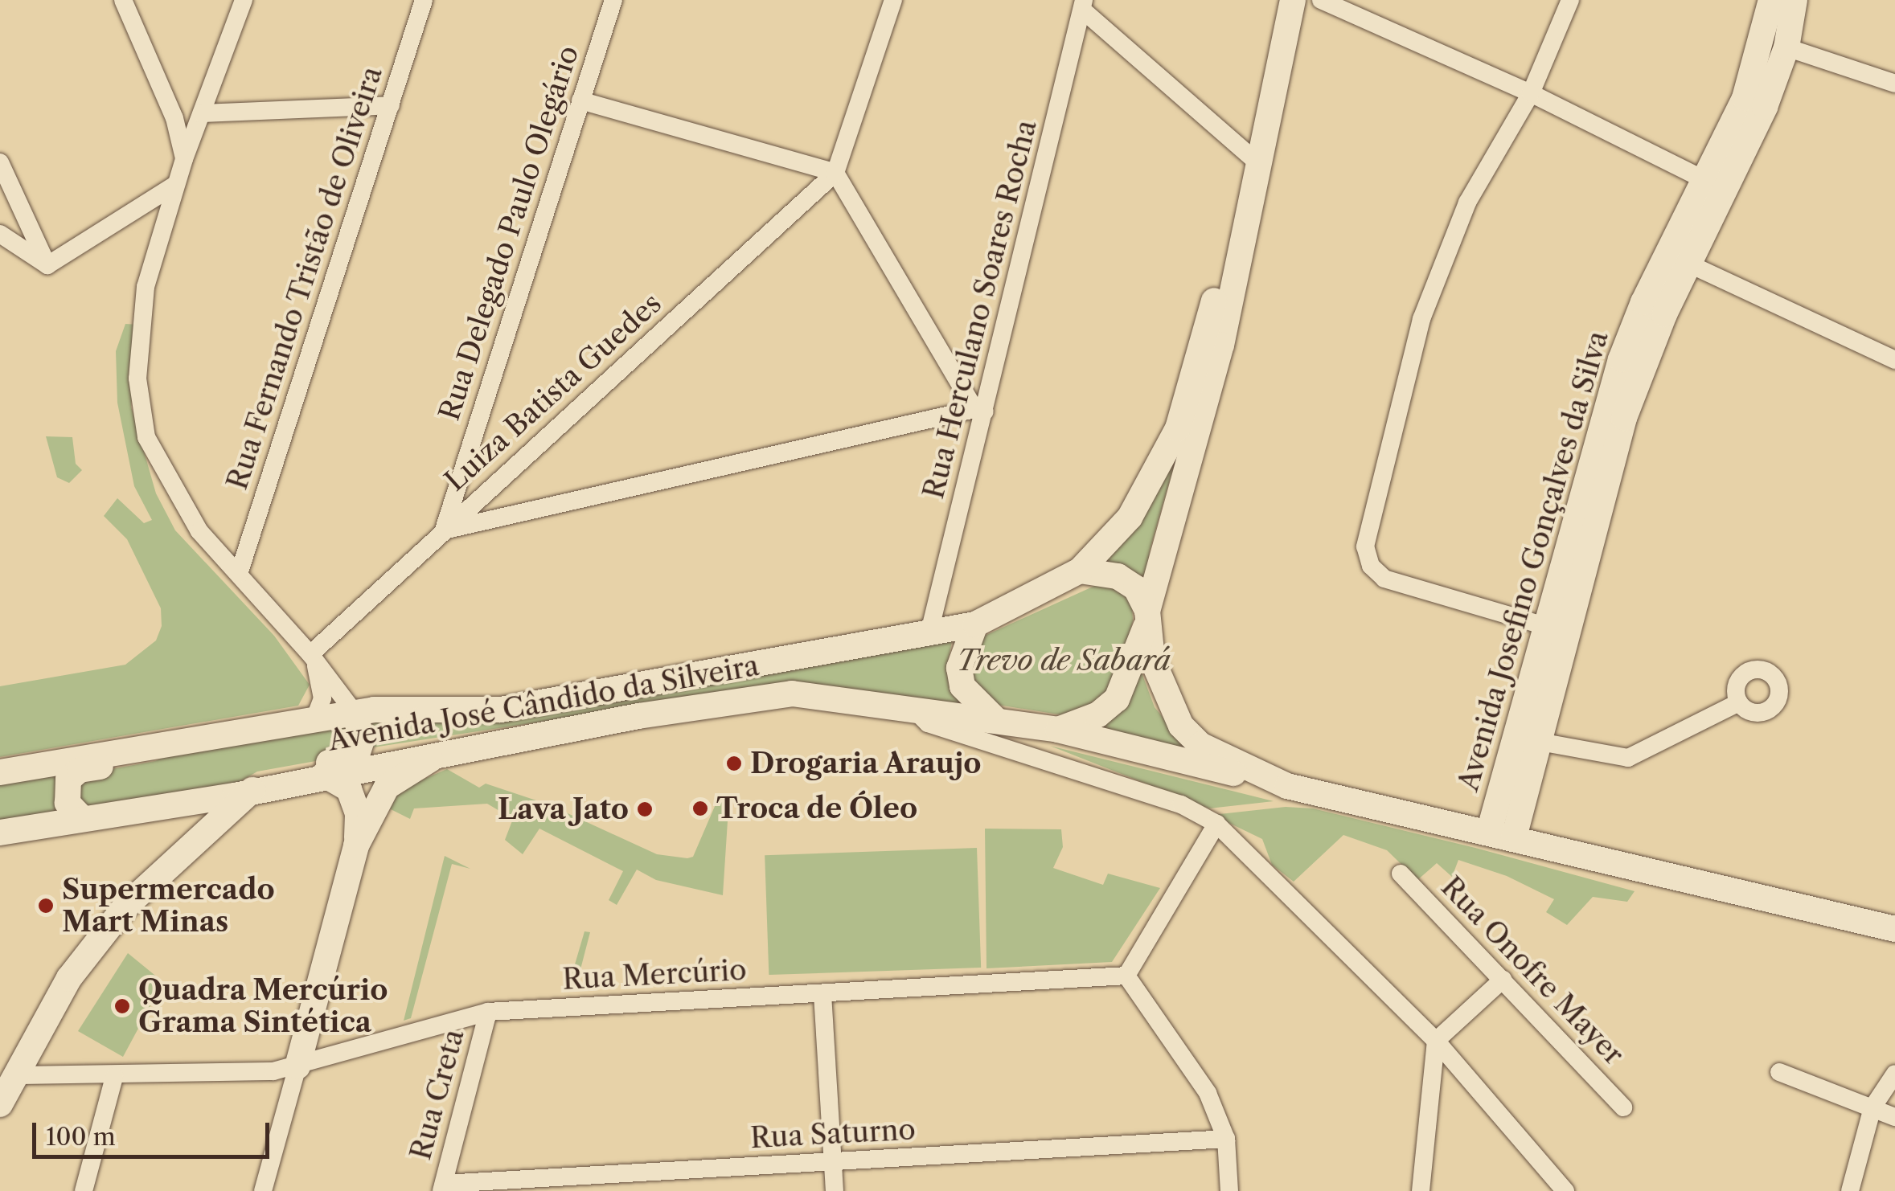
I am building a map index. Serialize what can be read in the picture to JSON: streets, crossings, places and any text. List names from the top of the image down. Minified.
{"streets":{"main road":["Avenida Josefino Gonçalves da Silva","Avenida José Cândido da Silveira"],"street":["Rua Delegado Paulo Olegário","Rua Fernando Tristão de Oliveira","Rua Herculano Soares Rocha","Luiza Batista Guedes","Rua Onofre Mayer","Rua Mercúrio","Rua Creta","Rua Saturno"]},"crossings":[["Rua Delegado Paulo Olegário","Luiza Batista Guedes"],["Rua Herculano Soares Rocha","Avenida José Cândido da Silveira"],["Rua Mercúrio","Rua Creta"],["Rua Creta","Rua Saturno"]],"parks":["Trevo de Sabará"],"places":["Drogaria Araujo","Troca de Óleo","Lava Jato","Supermercado Mart Minas","Quadra Mercúrio Grama Sintética"],"scale_bar":"100 m"}
